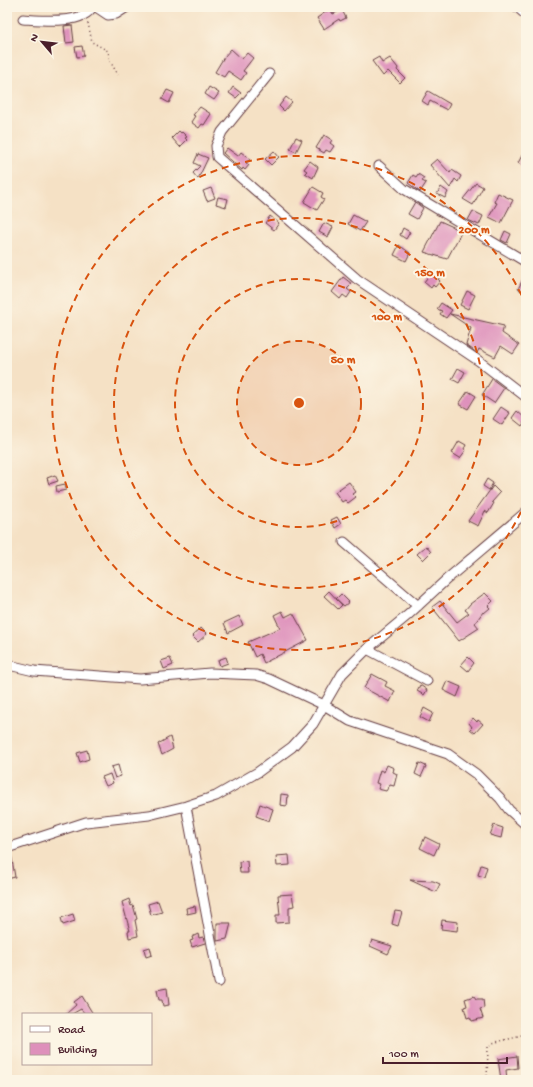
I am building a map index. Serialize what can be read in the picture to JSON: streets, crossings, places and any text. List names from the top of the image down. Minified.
{"legend":["Road","Building"],"scale_bar":"100 m","north":"top left","rings":["200 m","150 m","100 m","50 m"]}
